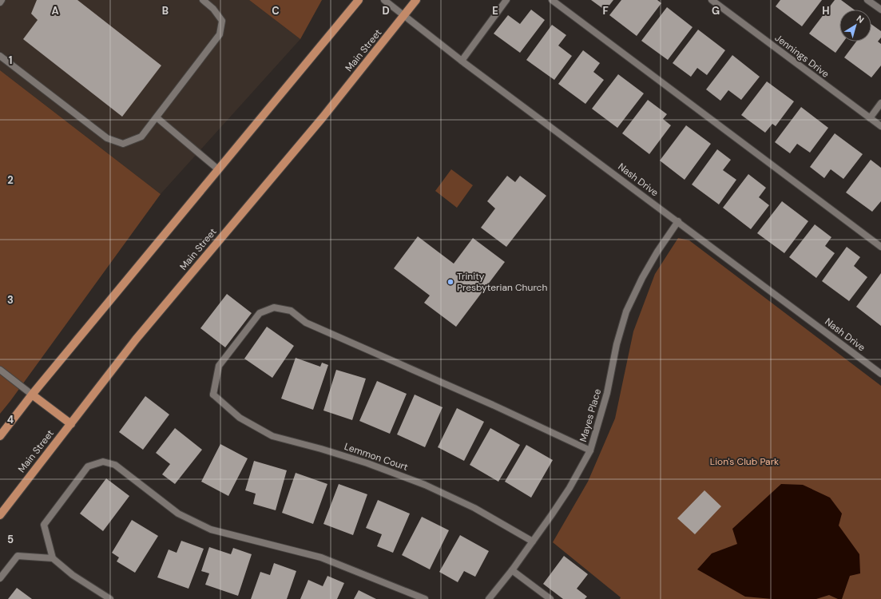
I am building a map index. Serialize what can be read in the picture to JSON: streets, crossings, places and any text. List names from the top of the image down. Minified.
{"streets":{"main road":["Main Street"],"street":["Jennings Drive","Nash Drive","Mayes Place","Lemmon Court"]},"crossings":[["Main Street","Nash Drive"],["Nash Drive","Mayes Place"],["Mayes Place","Lemmon Court"]],"parks":["Lion's Club Park"],"places":["Trinity Presbyterian Church"],"north":"top right","grid":{"columns":["A","B","C","D","E","F","G","H"],"rows":["1","2","3","4","5"]}}
